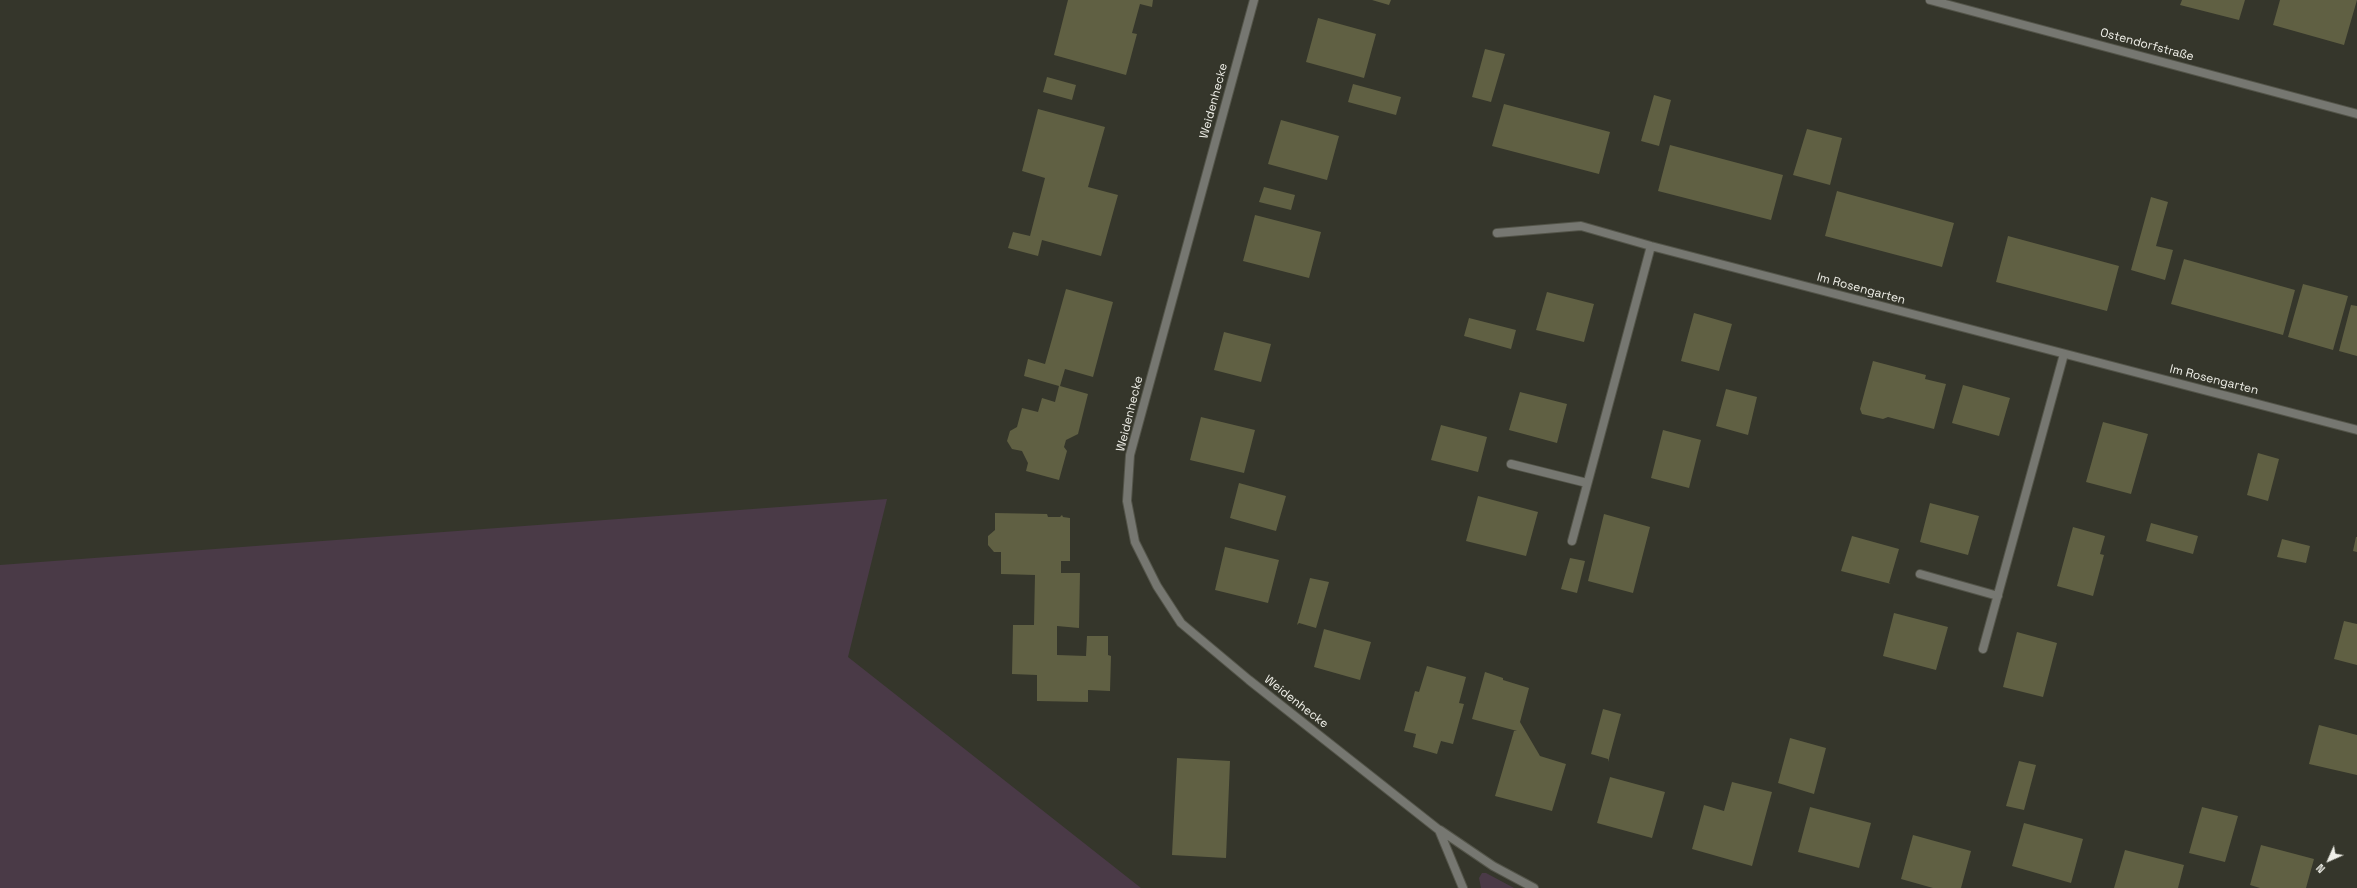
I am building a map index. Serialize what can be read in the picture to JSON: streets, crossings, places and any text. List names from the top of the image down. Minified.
{"streets":{"street":["Ostendorfstraße","Weidenhecke","Im Rosengarten"]},"north":"bottom left"}
